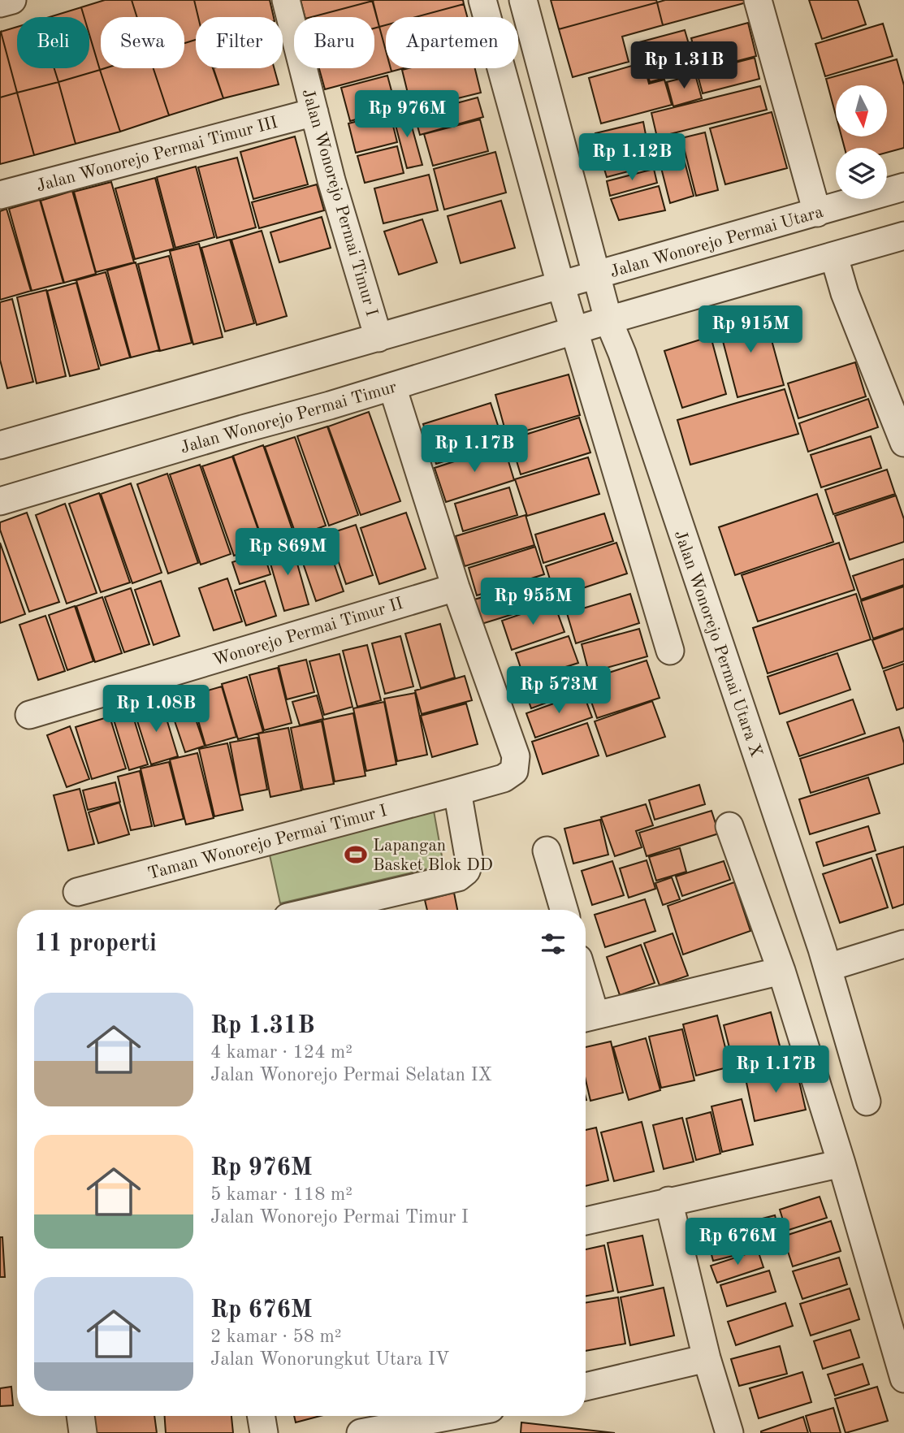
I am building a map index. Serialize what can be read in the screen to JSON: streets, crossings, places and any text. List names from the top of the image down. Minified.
{"streets":{"street":["Jalan Wonorejo Permai Timur III","Jalan Wonorejo Permai Timur I","Jalan Wonorejo Permai Utara","Jalan Wonorejo Permai Timur","Wonorejo Permai Timur II","Jalan Wonorejo Permai Utara X","Taman Wonorejo Permai Timur I"]},"crossings":[["Jalan Wonorejo Permai Timur III","Jalan Wonorejo Permai Timur I"],["Jalan Wonorejo Permai Utara","Jalan Wonorejo Permai Utara X"],["Wonorejo Permai Timur II","Taman Wonorejo Permai Timur I"]],"places":{"sports":["Lapangan Basket Blok DD"]},"north":"bottom","page":{"chip":["Beli","Sewa","Filter","Baru","Apartemen"],"price":["Rp 1.31B","Rp 976M","Rp 1.12B","Rp 915M","Rp 1.17B","Rp 869M","Rp 955M","Rp 573M","Rp 1.08B","Rp 1.17B","Rp 676M"],"heading":"11 properti","list":[{"name":"Rp 1.31B","note":"4 kamar · 124 m² · Jalan Wonorejo Permai Selatan IX"},{"name":"Rp 976M","note":"5 kamar · 118 m² · Jalan Wonorejo Permai Timur I"},{"name":"Rp 676M","note":"2 kamar · 58 m² · Jalan Wonorungkut Utara IV"}]}}
